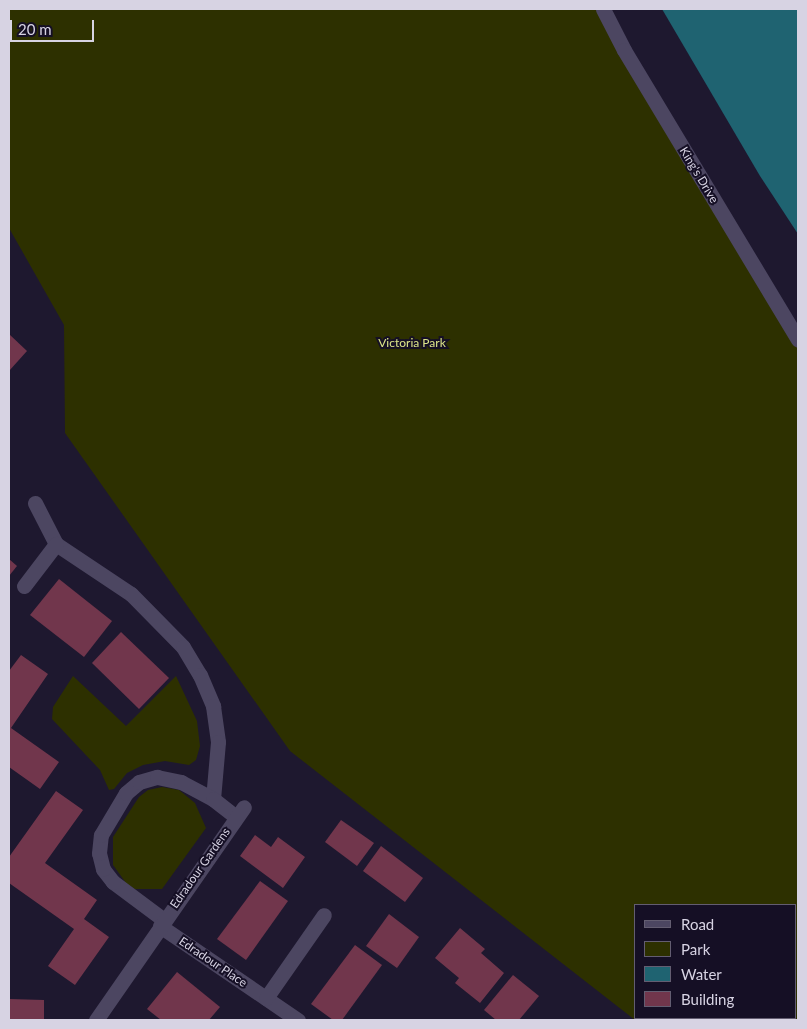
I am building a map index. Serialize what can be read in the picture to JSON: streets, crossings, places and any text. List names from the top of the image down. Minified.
{"streets":{"street":["King's Drive","Edradour Gardens","Edradour Place"]},"crossings":[["Edradour Gardens","Edradour Place"]],"parks":["Victoria Park"],"legend":["Road","Park","Water","Building"],"scale_bar":"20 m"}
